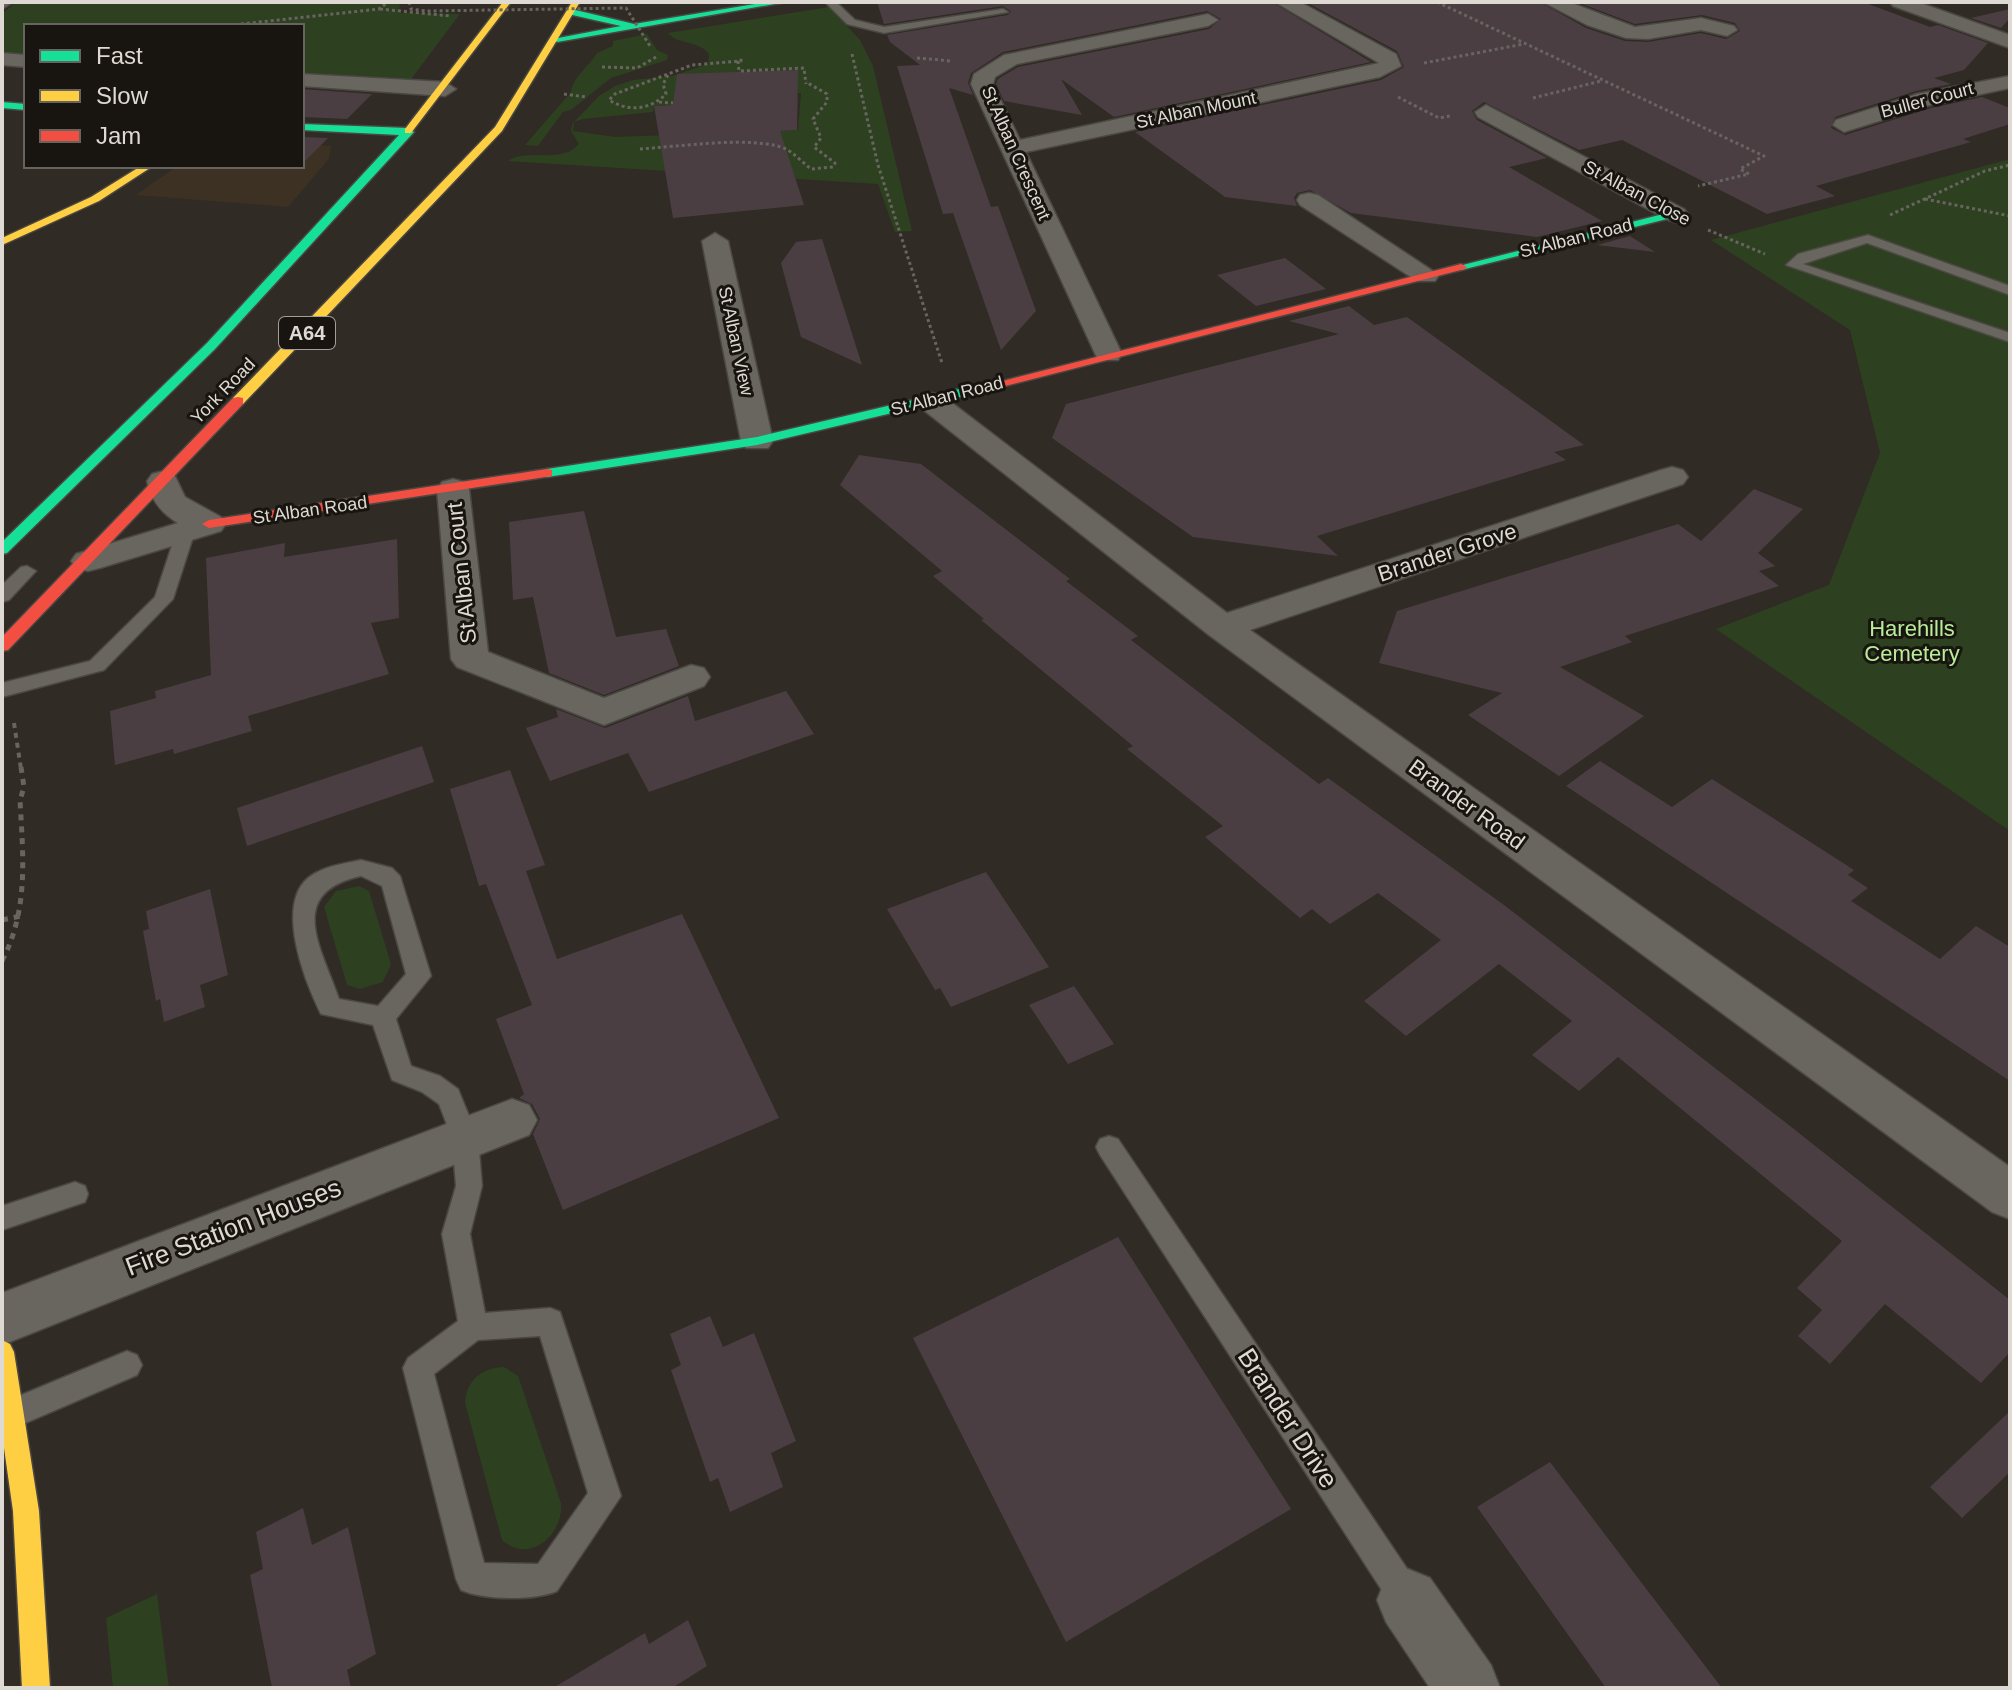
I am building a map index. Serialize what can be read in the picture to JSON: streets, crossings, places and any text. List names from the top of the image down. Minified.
{"streets":{"main road":["St Alban Road","A64","York Road"],"street":["Buller Court","St Alban Mount","St Alban Crescent","St Alban Close","St Alban View","Brander Grove","St Alban Court","Brander Road","Fire Station Houses","Brander Drive"]},"crossings":[["St Alban Mount","St Alban Crescent"],["St Alban Crescent","St Alban Road"],["St Alban Close","St Alban Road"],["St Alban Road","St Alban View"],["St Alban Road","York Road"],["St Alban Road","St Alban Court"],["St Alban Road","Brander Road"],["Brander Grove","Brander Road"]],"parks":["Harehills Cemetery"],"legend":["Fast","Slow","Jam"]}
